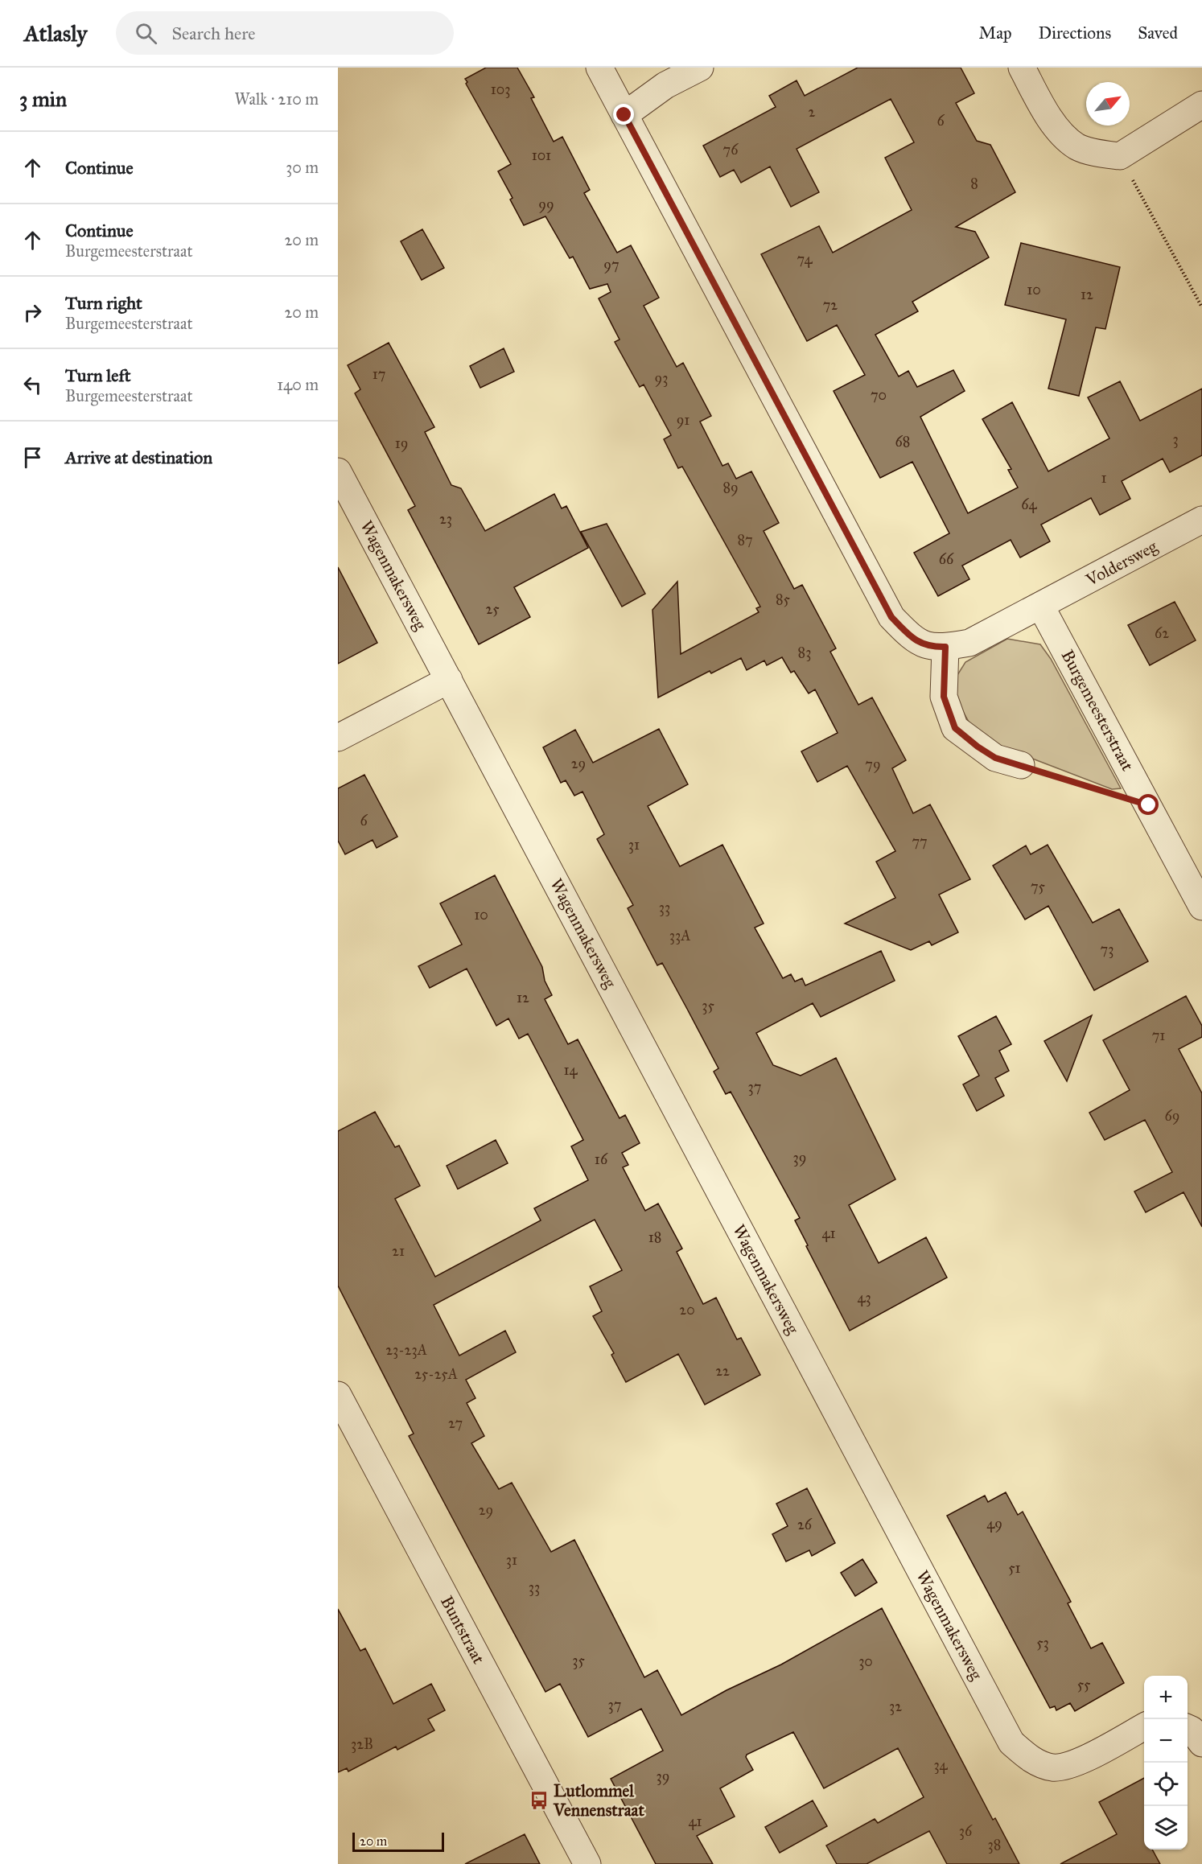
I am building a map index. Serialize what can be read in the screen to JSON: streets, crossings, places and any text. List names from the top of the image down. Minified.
{"streets":{"street":["Voldersweg","Wagenmakersweg","Burgemeesterstraat","Buntstraat"]},"crossings":[["Voldersweg","Burgemeesterstraat"]],"places":{"bus stop":["Lutlommel Vennenstraat"]},"house_numbers":["103","2","6","76","101","8","99","74","97","10","12","72","17","93","70","91","3","68","19","1","89","64","23","87","66","85","25","62","83","29","79","6","77","31","75","33","10","33A","73","12","35","71","14","37","69","39","16","41","18","21","43","20","23-23A","22","25-25A","27","29","49","26","31","51","33","53","35","30","55","37","32","32B","34","39","41","36","38"],"scale_bar":"20 m","north":"top right","page":{"header":"Atlasly","search":"Search here","nav":["Map","Directions","Saved"],"heading":["3 min","Walk · 210 m"],"list":[["Continue","30 m"],["Continue","Burgemeesterstraat","20 m"],["Turn right","Burgemeesterstraat","20 m"],["Turn left","Burgemeesterstraat","140 m"],"Arrive at destination"],"map_buttons":["+","−"],"scale":"20 m"}}
